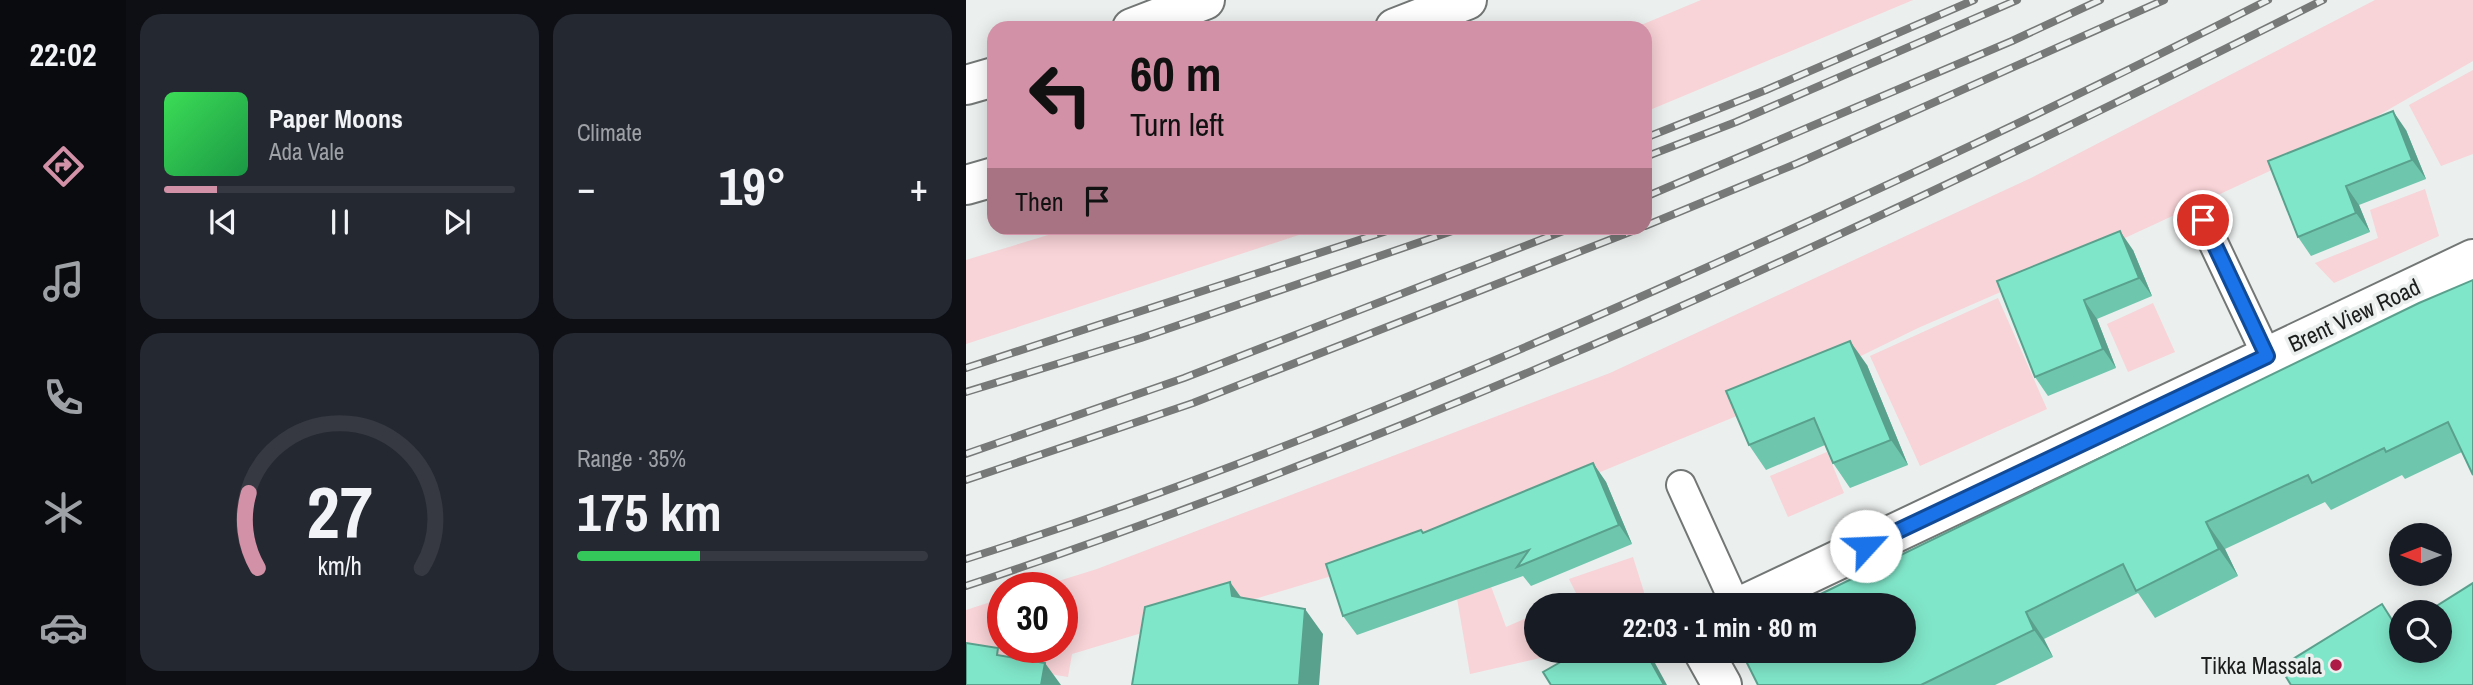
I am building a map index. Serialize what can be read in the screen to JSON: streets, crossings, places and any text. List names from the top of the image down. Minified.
{"streets":{"main road":["Brent View Road"]},"places":["Tikka Massala"],"north":"left","page":{"tabs":"22:02","tile":["Climate",["Range · 35%","175 km"]],"turn":["60 m","Turn left"],"song":["Paper Moons","Ada Vale"],"heat":["−","19°","+"],"then":"Then","limit":"30","trip":"22:03 · 1 min · 80 m","gauge":["27","km/h"]}}
